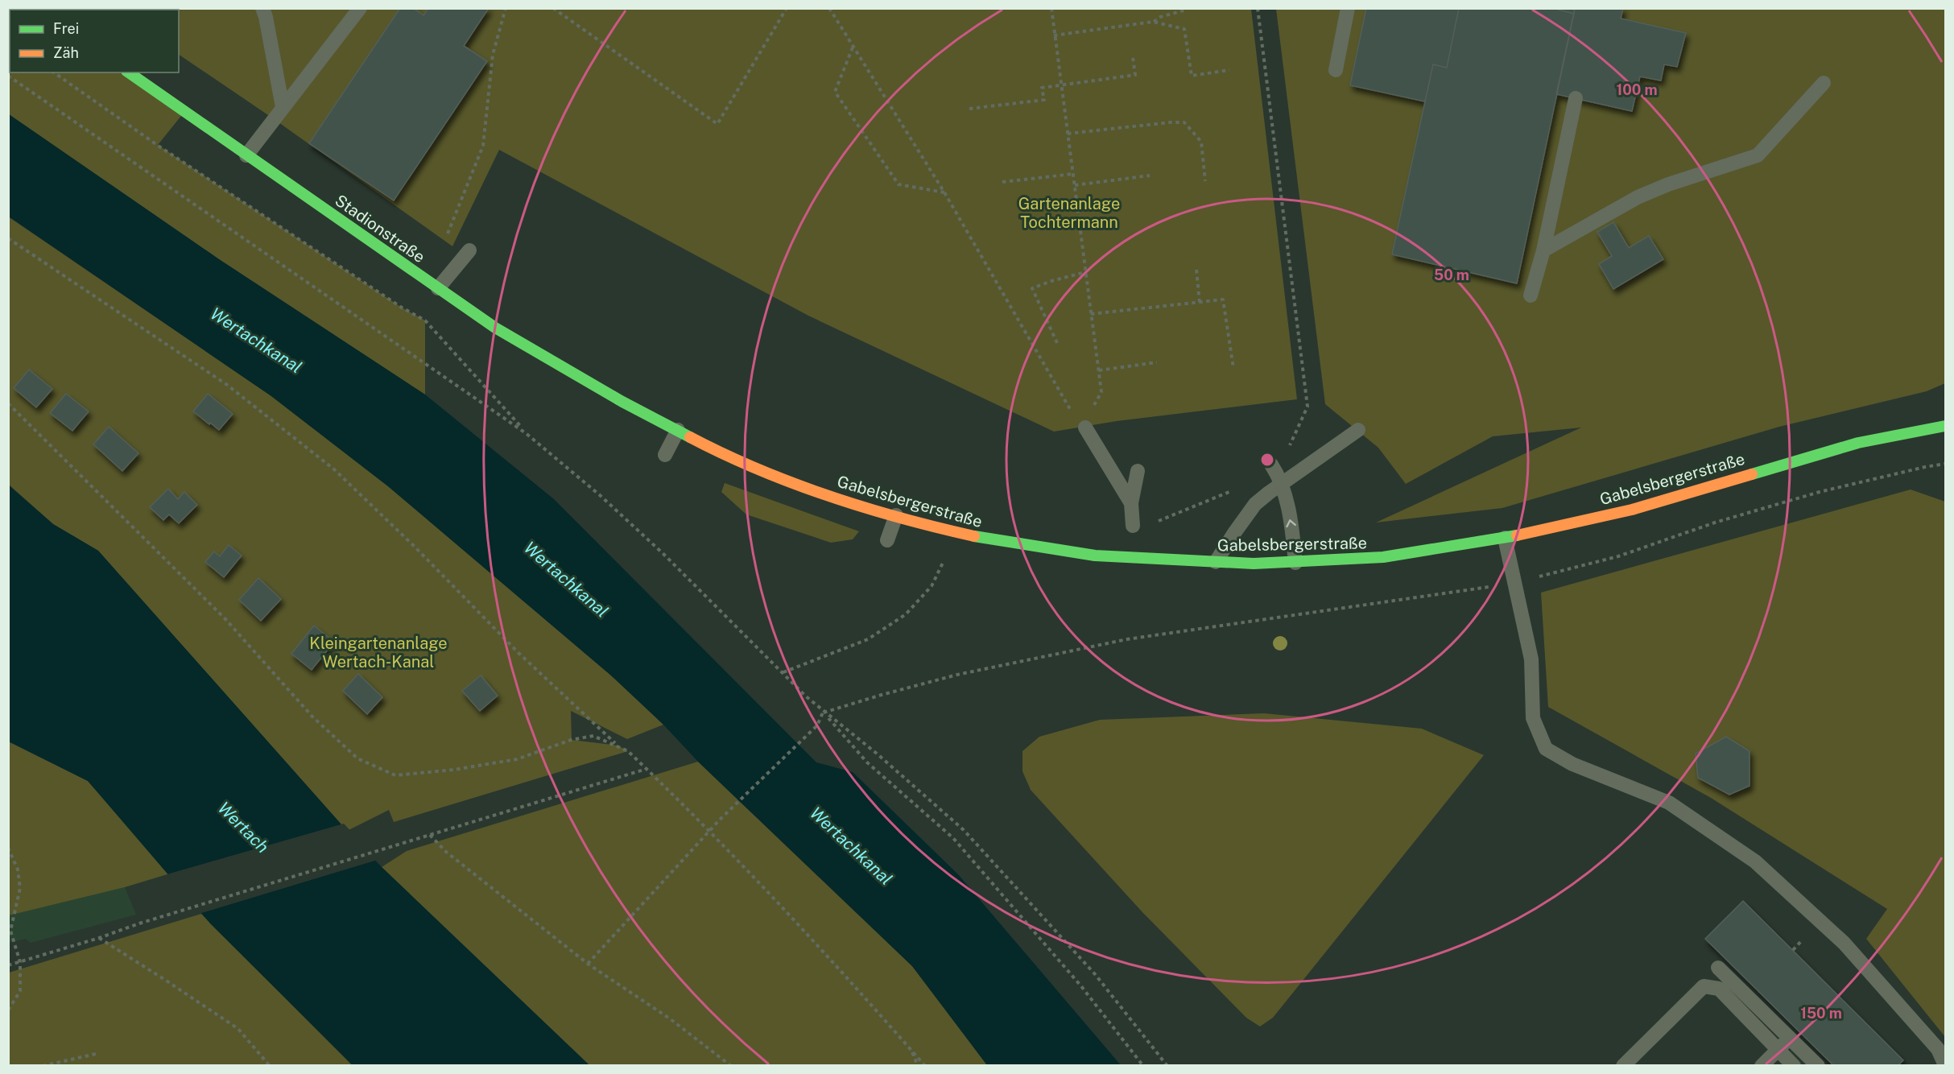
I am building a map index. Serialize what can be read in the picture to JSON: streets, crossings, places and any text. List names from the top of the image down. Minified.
{"streets":{"street":["Stadionstraße","Gabelsbergerstraße"]},"crossings":[["Stadionstraße","Gabelsbergerstraße"]],"water":["Wertachkanal","Wertach"],"parks":["Gartenanlage Tochtermann","Kleingartenanlage Wertach-Kanal"],"legend":["Frei","Zäh"],"rings":["100 m","50 m","150 m"]}
